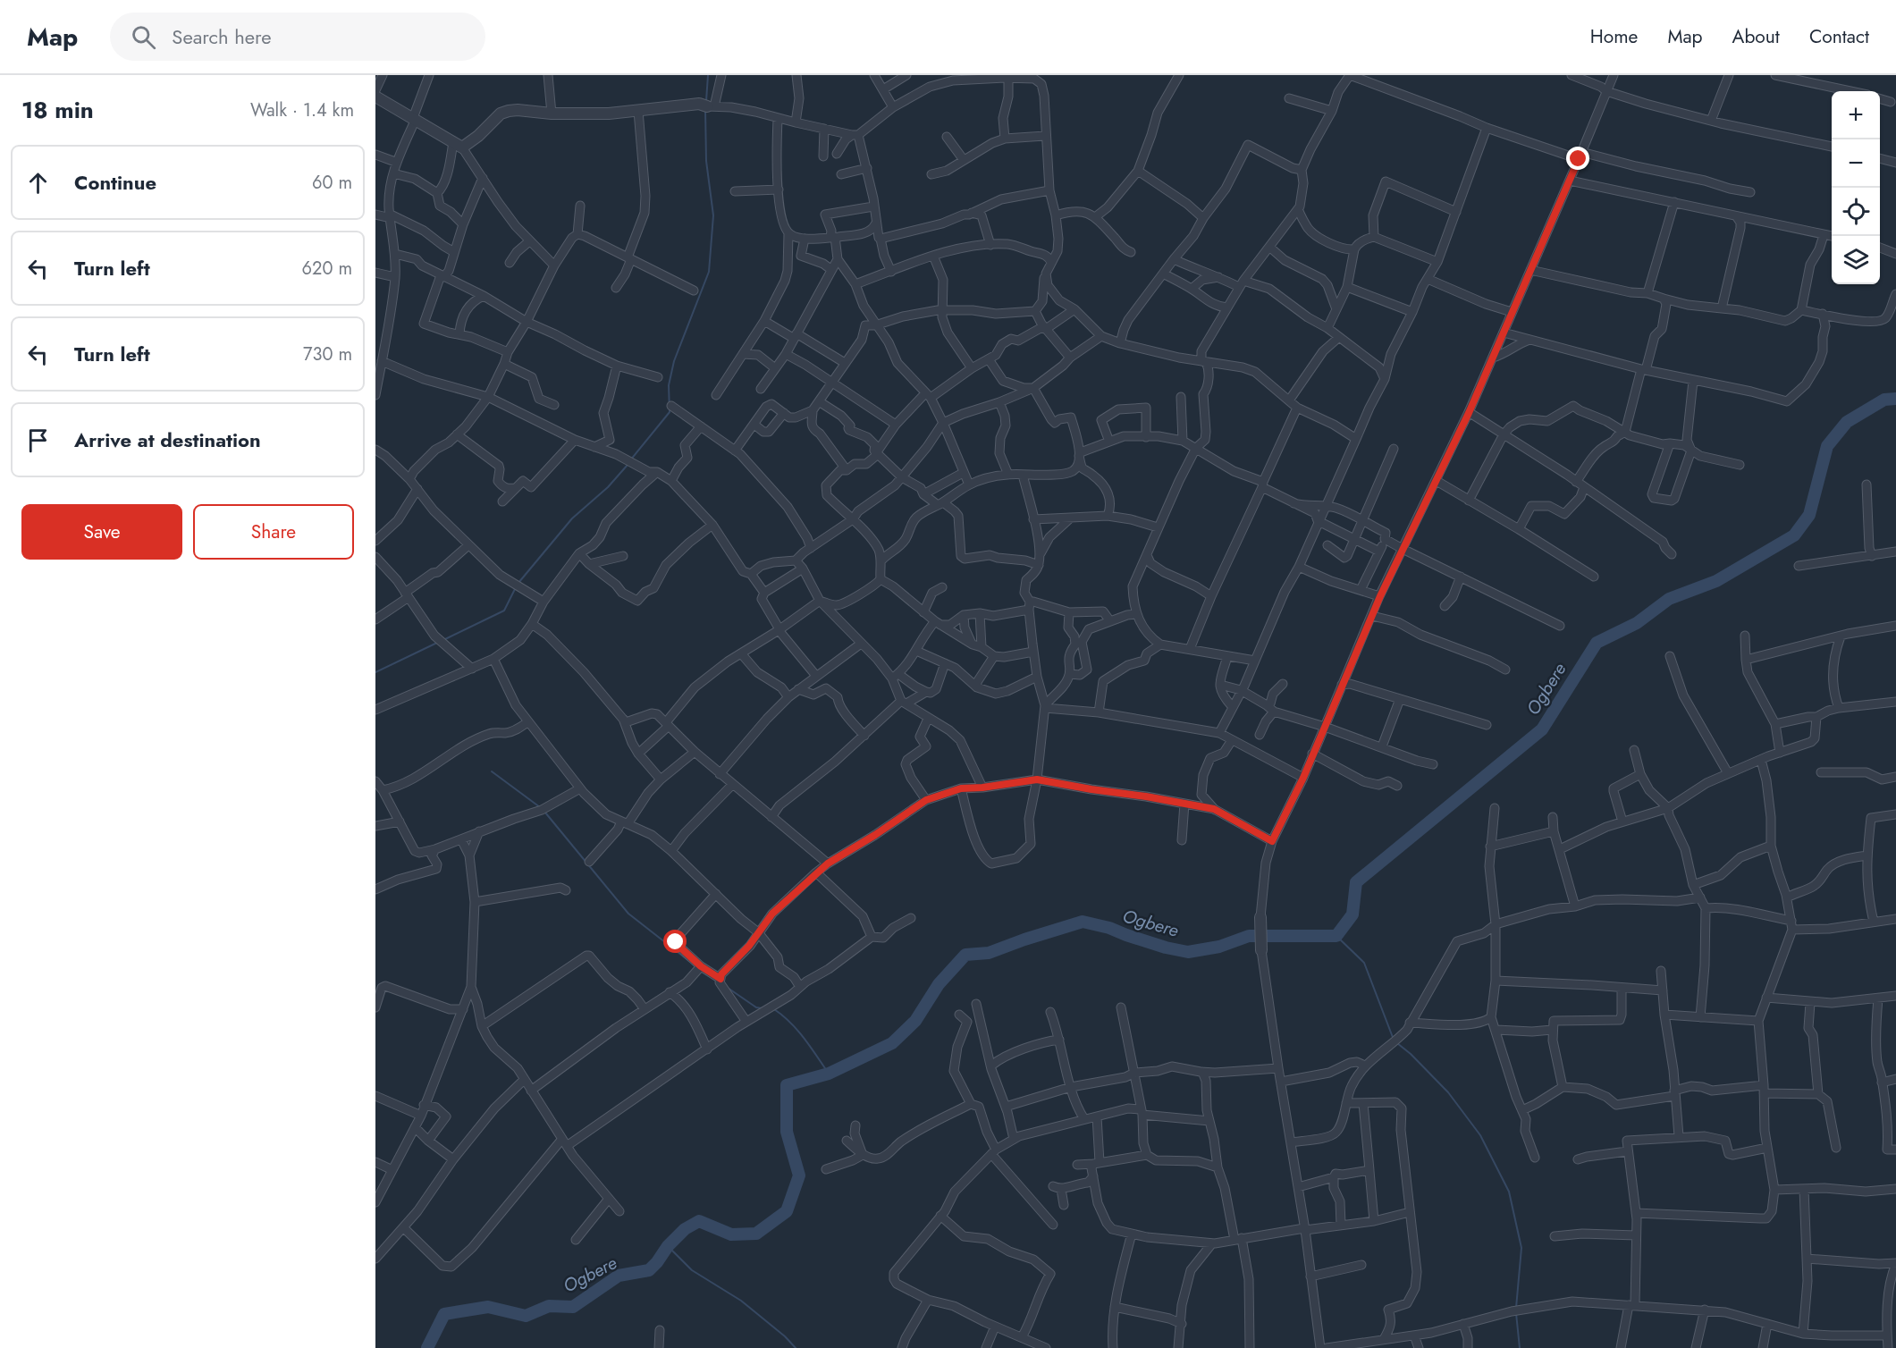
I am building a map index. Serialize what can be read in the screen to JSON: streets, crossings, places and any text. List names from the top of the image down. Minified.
{"water":["Ogbere"],"page":{"header":"Map","search":"Search here","nav":["Home","Map","About","Contact"],"heading":["18 min","Walk · 1.4 km"],"map_buttons":["+","−"],"list":[["Continue","60 m"],["Turn left","620 m"],["Turn left","730 m"],"Arrive at destination"],"buttons":["Save","Share"]}}
